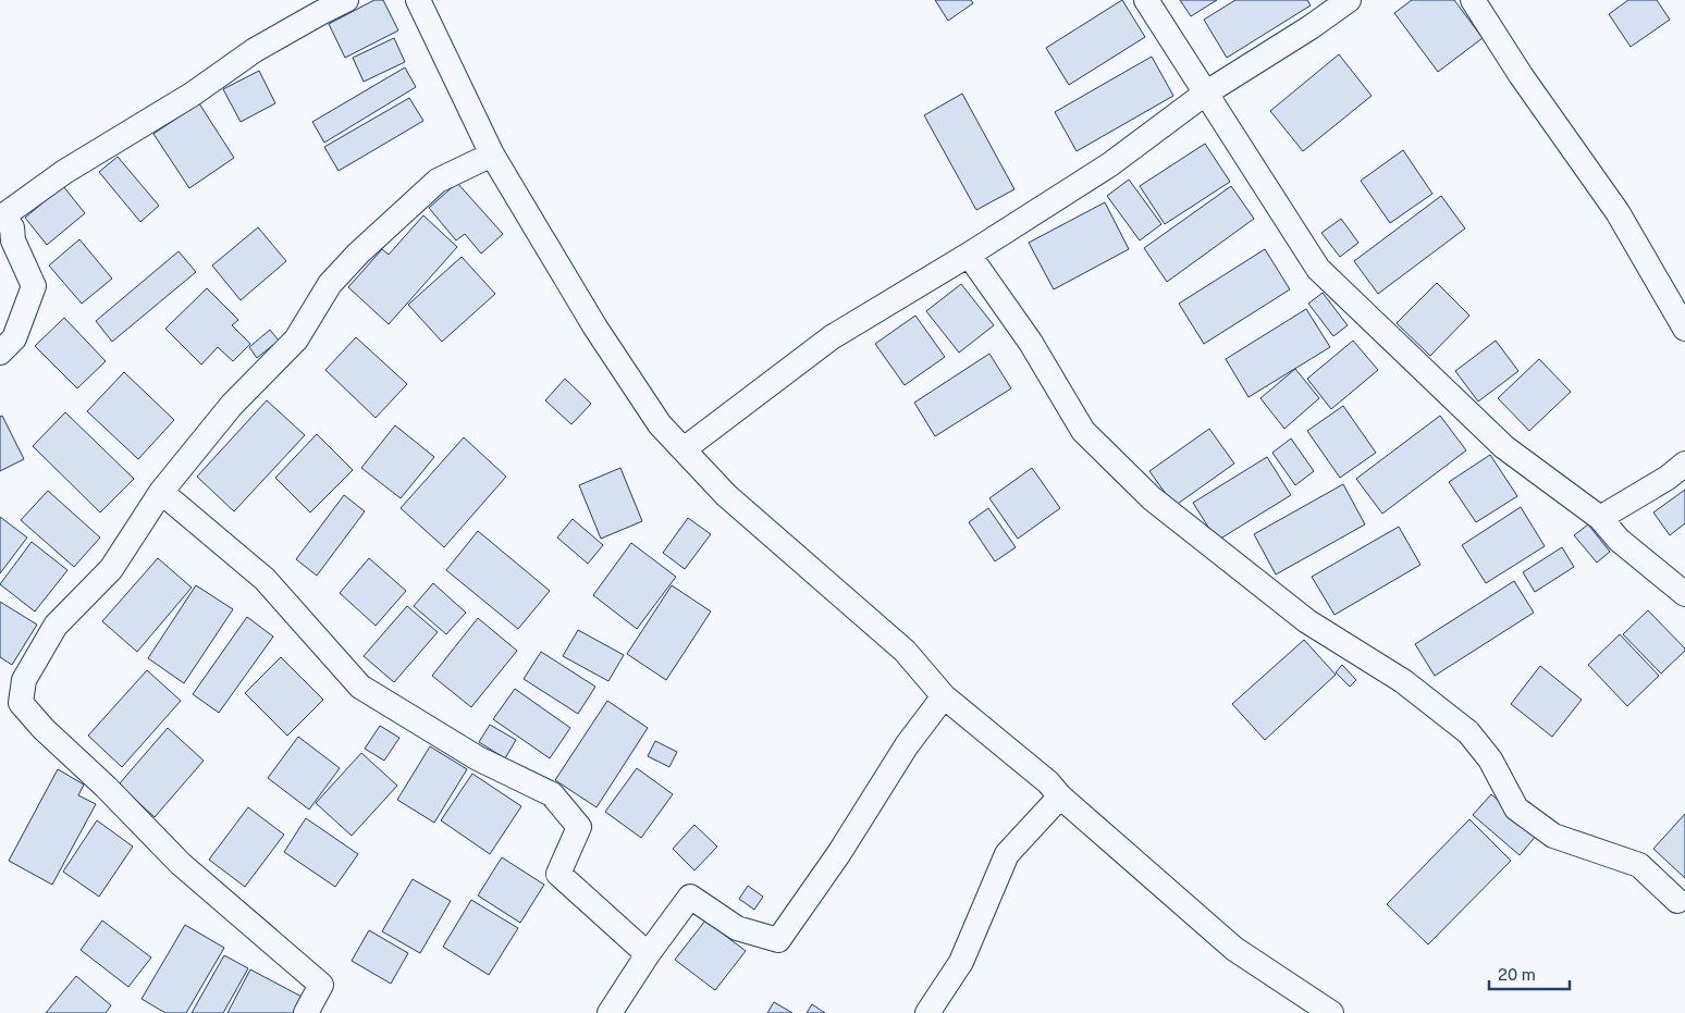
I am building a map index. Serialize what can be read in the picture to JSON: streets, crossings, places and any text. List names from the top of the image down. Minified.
{"scale_bar":"20 m"}
